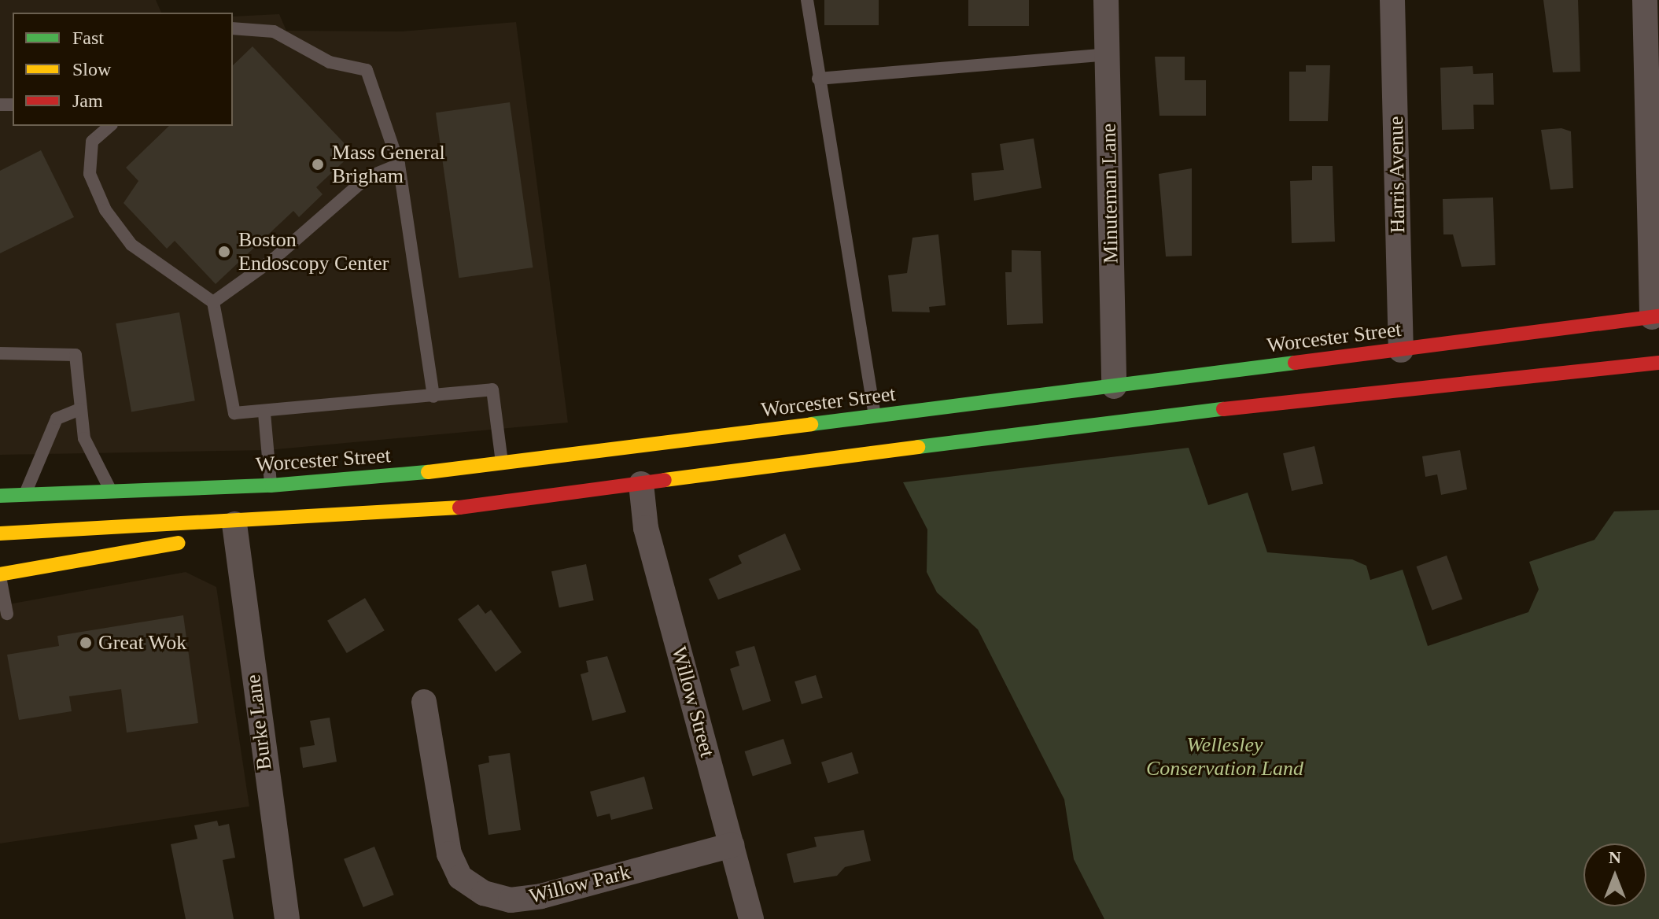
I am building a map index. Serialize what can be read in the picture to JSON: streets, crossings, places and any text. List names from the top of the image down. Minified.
{"streets":{"highway":["Worcester Street"],"street":["Harris Avenue","Minuteman Lane","Willow Street","Burke Lane","Willow Park"]},"crossings":[["Harris Avenue","Worcester Street"],["Minuteman Lane","Worcester Street"],["Willow Street","Willow Park"]],"parks":["Wellesley Conservation Land"],"places":["Mass General Brigham","Boston Endoscopy Center","Great Wok"],"legend":["Fast","Slow","Jam"],"north":"top"}
